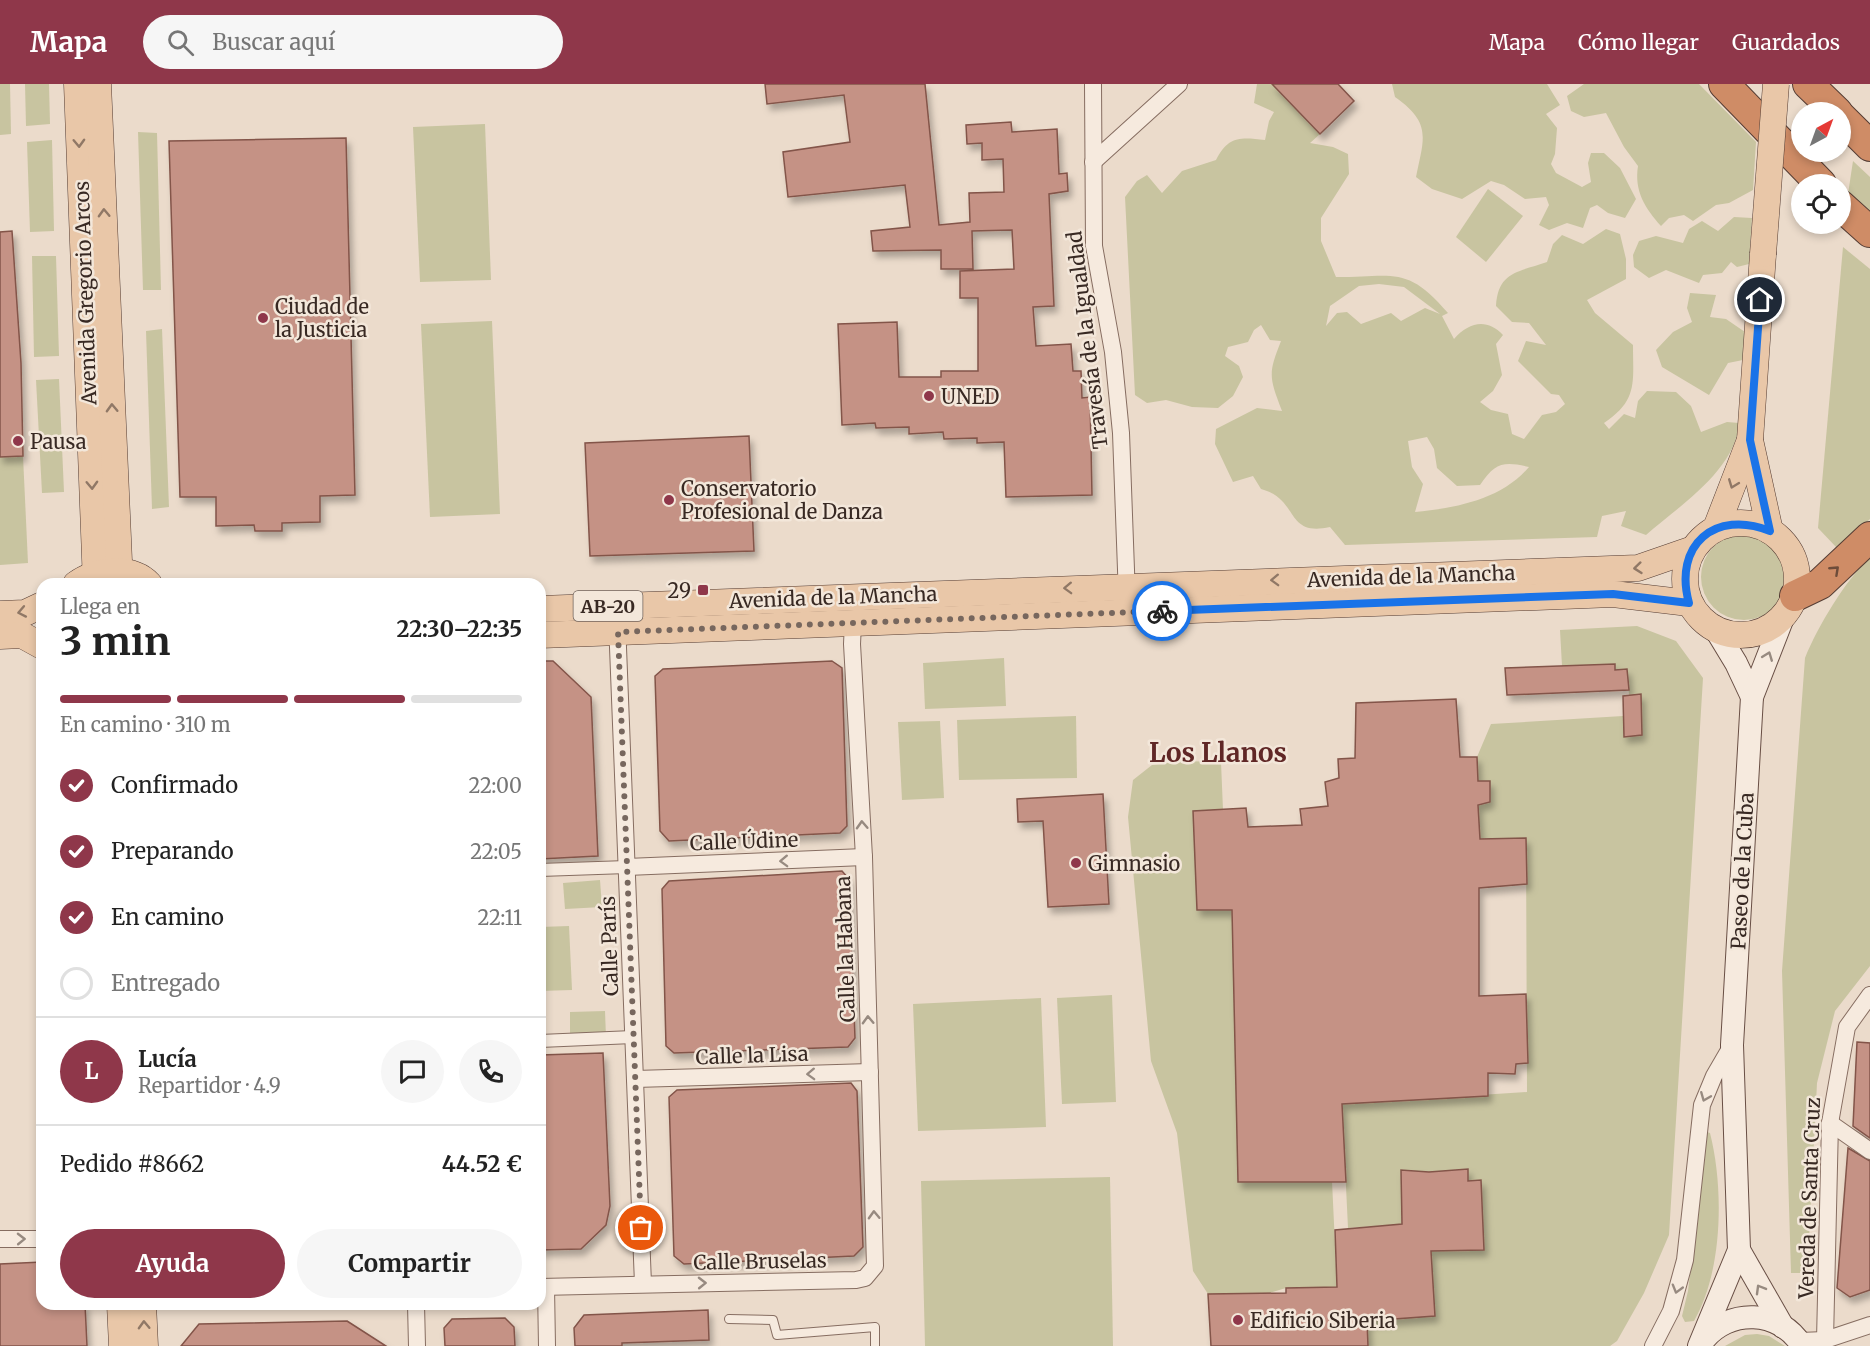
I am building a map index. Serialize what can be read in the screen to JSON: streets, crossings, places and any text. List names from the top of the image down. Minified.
{"streets":{"main road":["Avenida Gregorio Arcos","Avenida de la Mancha","AB-20","Paseo de la Cuba"],"street":["Travesía de la Igualdad","Calle Údine","Calle París","Calle la Habana","Calle la Lisa","Vereda de Santa Cruz","Calle Bruselas"]},"crossings":[["Travesía de la Igualdad","Avenida de la Mancha"],["Avenida de la Mancha","Calle París"],["Avenida de la Mancha","Calle la Habana"],["Calle Údine","Calle París"],["Calle Údine","Calle la Habana"],["Calle París","Calle la Lisa"],["Calle París","Calle Bruselas"],["Calle la Habana","Calle la Lisa"],["Calle la Habana","Calle Bruselas"]],"one_way":["Calle Údine","Calle la Habana","Calle la Lisa","Calle Bruselas"],"districts":["Los Llanos"],"places":{"other":["Ciudad de la Justicia","UNED","Pausa","Conservatorio Profesional de Danza","Gimnasio","Edificio Siberia"],"transit":["29"]},"north":"top right","page":{"header":"Mapa","search":"Buscar aquí","nav":["Mapa","Cómo llegar","Guardados"],"heading":["3 min","Llega en","22:30–22:35"],"panel":["Lucía","Repartidor · 4.9","Pedido #8662","44.52 €"],"bar":"En camino · 310 m","list":[["Confirmado","22:00"],["Preparando","22:05"],["En camino","22:11"],"Entregado"],"round":"L","buttons":["Ayuda","Compartir"]}}
